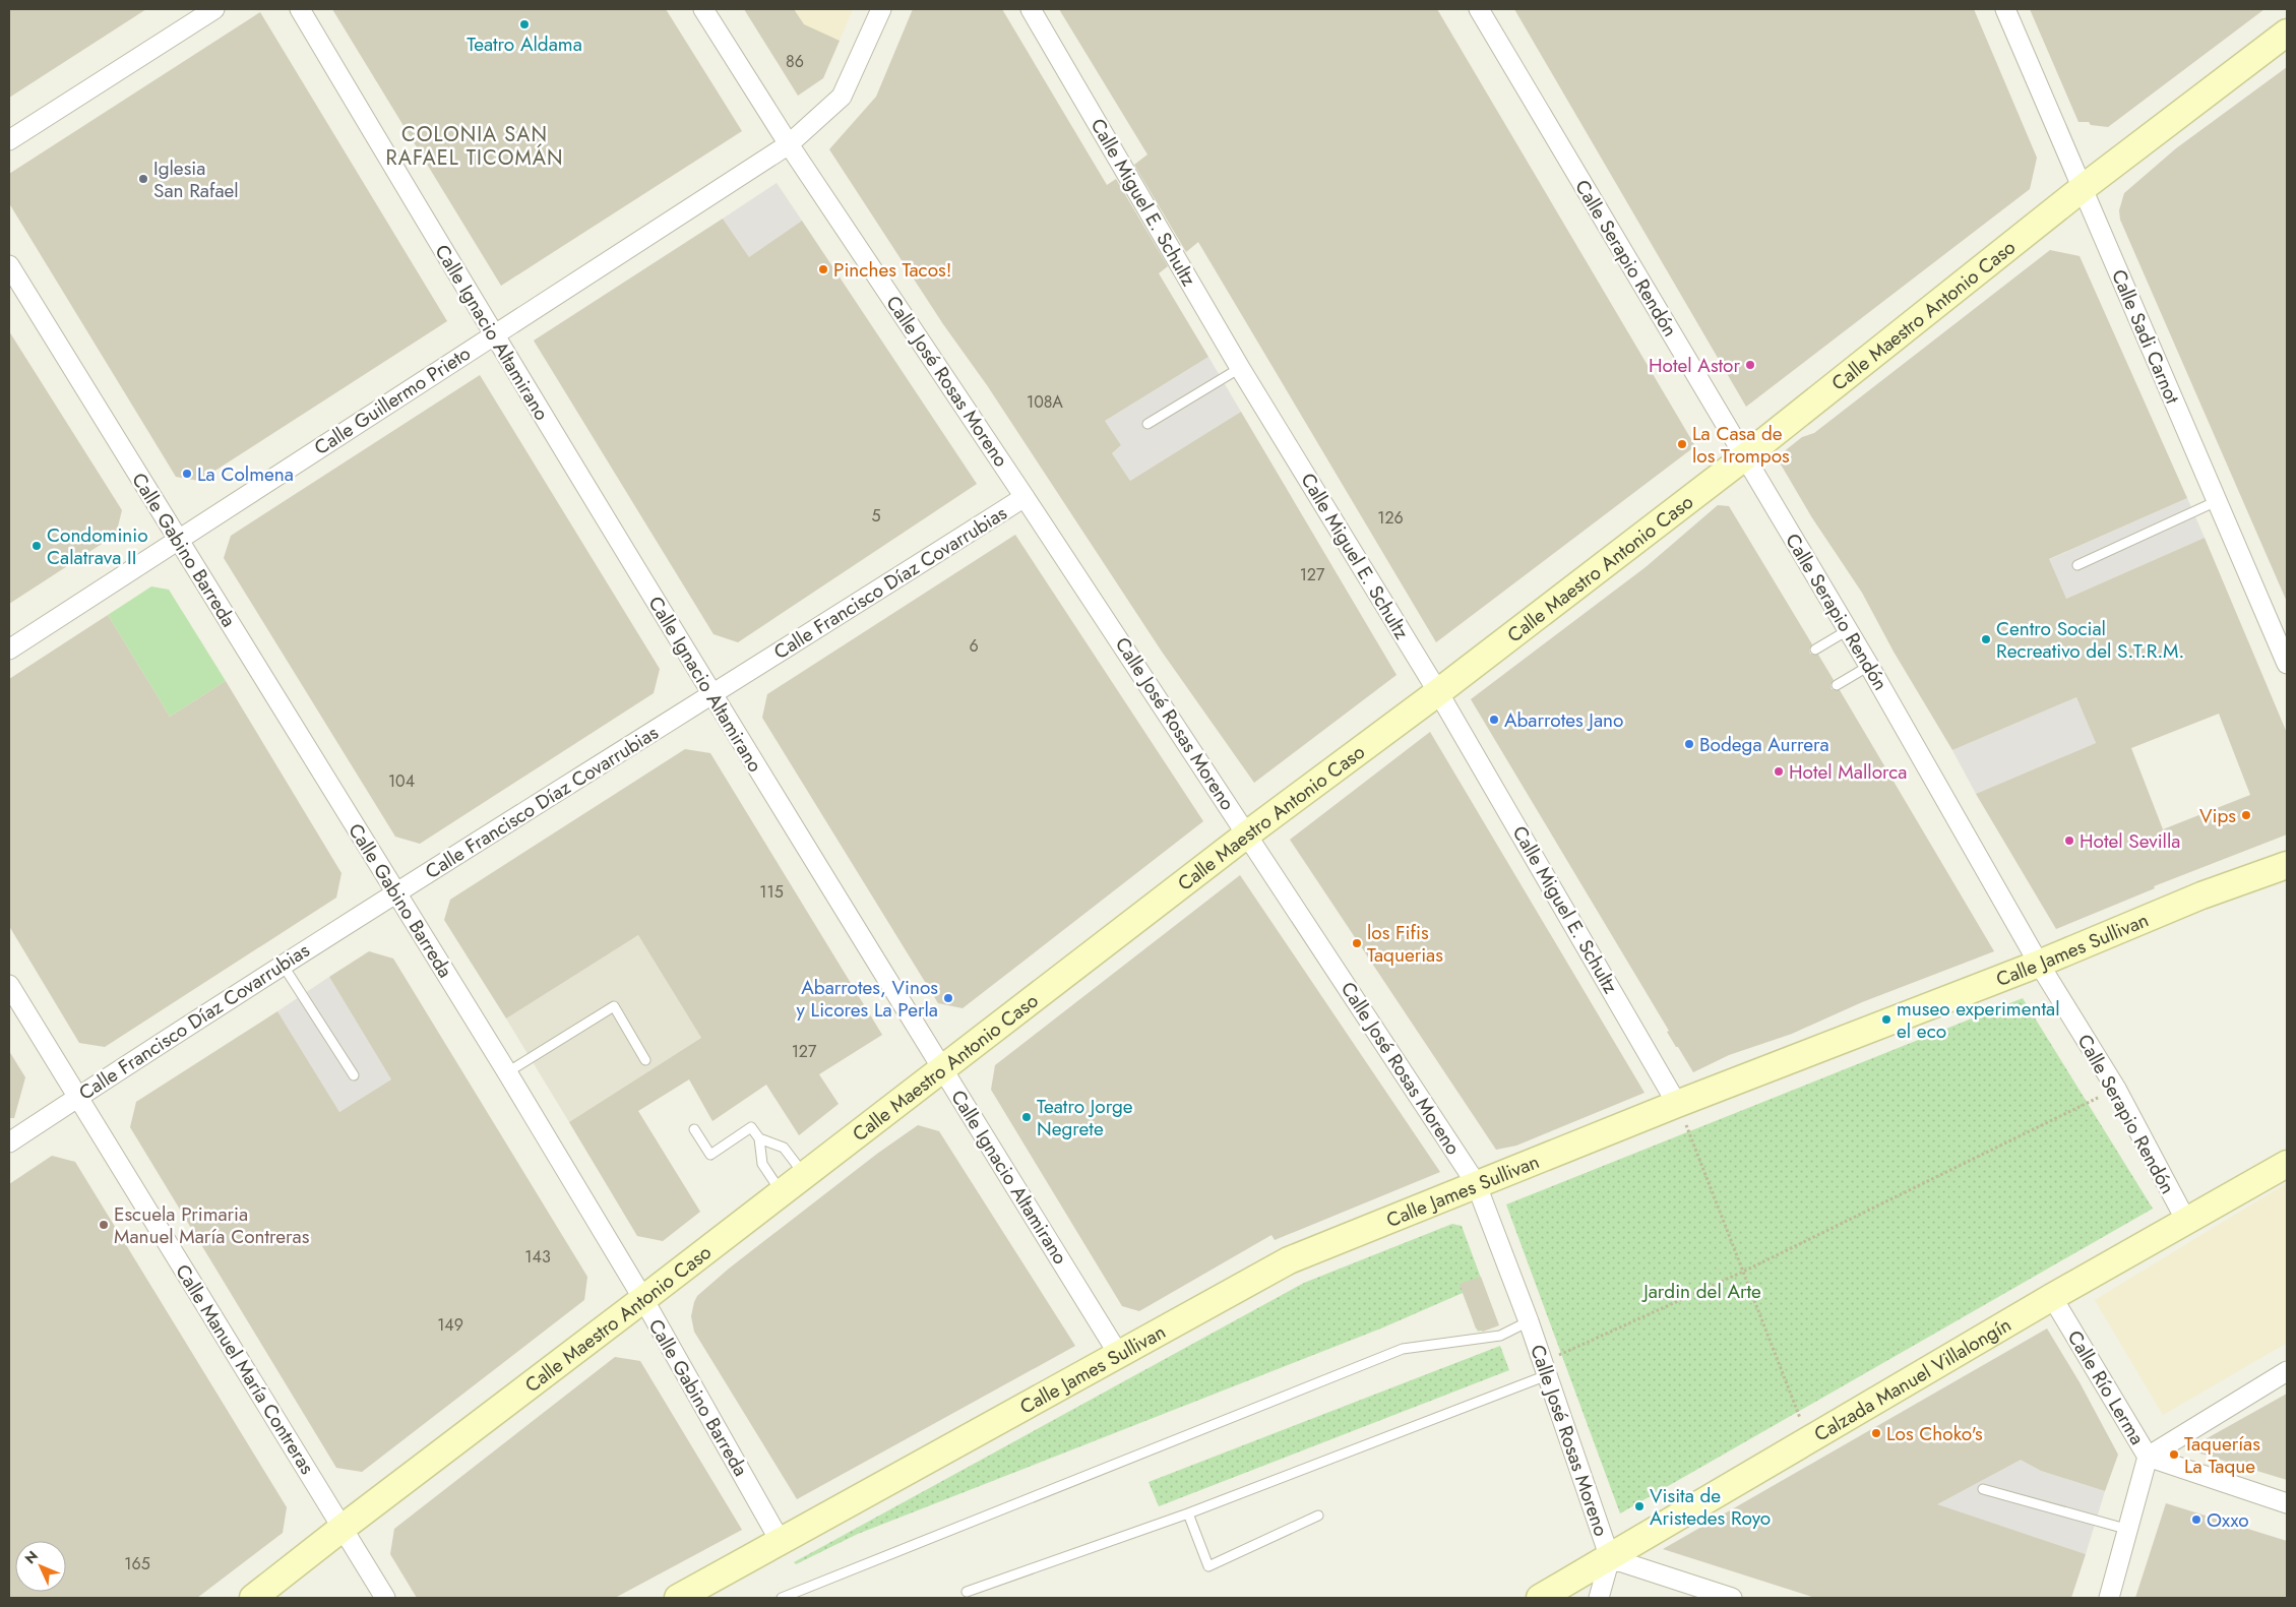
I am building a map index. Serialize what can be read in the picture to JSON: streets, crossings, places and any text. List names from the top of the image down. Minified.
{"streets":{"main road":["Calle Maestro Antonio Caso","Calle James Sullivan","Calzada Manuel Villalongín"],"street":["Calle Miguel E. Schultz","Calle Serapio Rendón","Calle Ignacio Altamirano","Calle Sadi Carnot","Calle José Rosas Moreno","Calle Guillermo Prieto","Calle Gabino Barreda","Calle Francisco Díaz Covarrubias","Calle Manuel María Contreras","Calle Río Lerma"]},"crossings":[["Calle Miguel E. Schultz","Calle Maestro Antonio Caso"],["Calle Miguel E. Schultz","Calle James Sullivan"],["Calle Serapio Rendón","Calle Maestro Antonio Caso"],["Calle Serapio Rendón","Calle James Sullivan"],["Calle Serapio Rendón","Calzada Manuel Villalongín"],["Calle Maestro Antonio Caso","Calle Ignacio Altamirano"],["Calle Maestro Antonio Caso","Calle Sadi Carnot"],["Calle Maestro Antonio Caso","Calle José Rosas Moreno"],["Calle Maestro Antonio Caso","Calle Gabino Barreda"],["Calle Maestro Antonio Caso","Calle Manuel María Contreras"],["Calle Ignacio Altamirano","Calle Guillermo Prieto"],["Calle Ignacio Altamirano","Calle Francisco Díaz Covarrubias"],["Calle Ignacio Altamirano","Calle James Sullivan"],["Calle José Rosas Moreno","Calle Guillermo Prieto"],["Calle José Rosas Moreno","Calle Francisco Díaz Covarrubias"],["Calle José Rosas Moreno","Calle James Sullivan"],["Calle José Rosas Moreno","Calzada Manuel Villalongín"],["Calle Guillermo Prieto","Calle Gabino Barreda"],["Calle Gabino Barreda","Calle Francisco Díaz Covarrubias"],["Calle Gabino Barreda","Calle James Sullivan"],["Calle Francisco Díaz Covarrubias","Calle Manuel María Contreras"],["Calzada Manuel Villalongín","Calle Río Lerma"]],"districts":["COLONIA SAN RAFAEL TICOMÁN"],"parks":["Jardin del Arte"],"places":["Teatro Aldama","Iglesia San Rafael","Pinches Tacos!","Hotel Astor","La Casa de los Trompos","La Colmena","Condominio Calatrava II","Centro Social Recreativo del S.T.R.M.","Abarrotes Jano","Bodega Aurrera","Hotel Mallorca","Vips","Hotel Sevilla","los Fifis Taquerias","Abarrotes, Vinos y Licores La Perla","museo experimental el eco","Teatro Jorge Negrete","Escuela Primaria Manuel María Contreras","Los Choko's","Taquerías La Taque","Visita de Aristedes Royo","Oxxo"],"house_numbers":["86","108A","5","126","127","6","104","115","127","143","149","165"],"north":"top left"}
